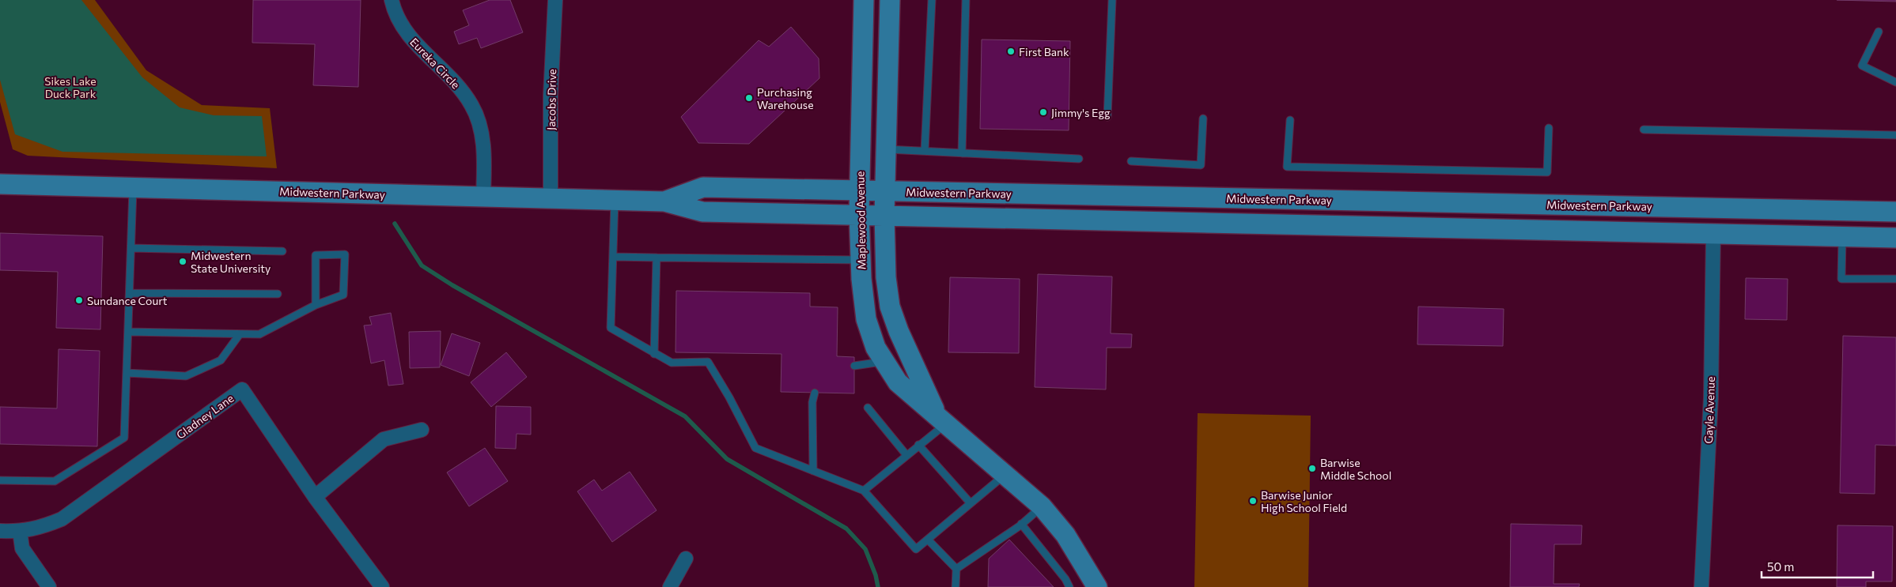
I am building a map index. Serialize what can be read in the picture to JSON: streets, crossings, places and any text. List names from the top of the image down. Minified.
{"streets":{"main road":["Midwestern Parkway","Maplewood Avenue"],"street":["Eureka Circle","Jacobs Drive","Gayle Avenue","Gladney Lane"]},"crossings":[["Eureka Circle","Midwestern Parkway"],["Jacobs Drive","Midwestern Parkway"],["Midwestern Parkway","Maplewood Avenue"],["Midwestern Parkway","Gayle Avenue"]],"parks":["Sikes Lake Duck Park"],"places":["First Bank","Purchasing Warehouse","Jimmy's Egg","Midwestern State University","Sundance Court","Barwise Middle School","Barwise Junior High School Field"],"scale_bar":"50 m"}
